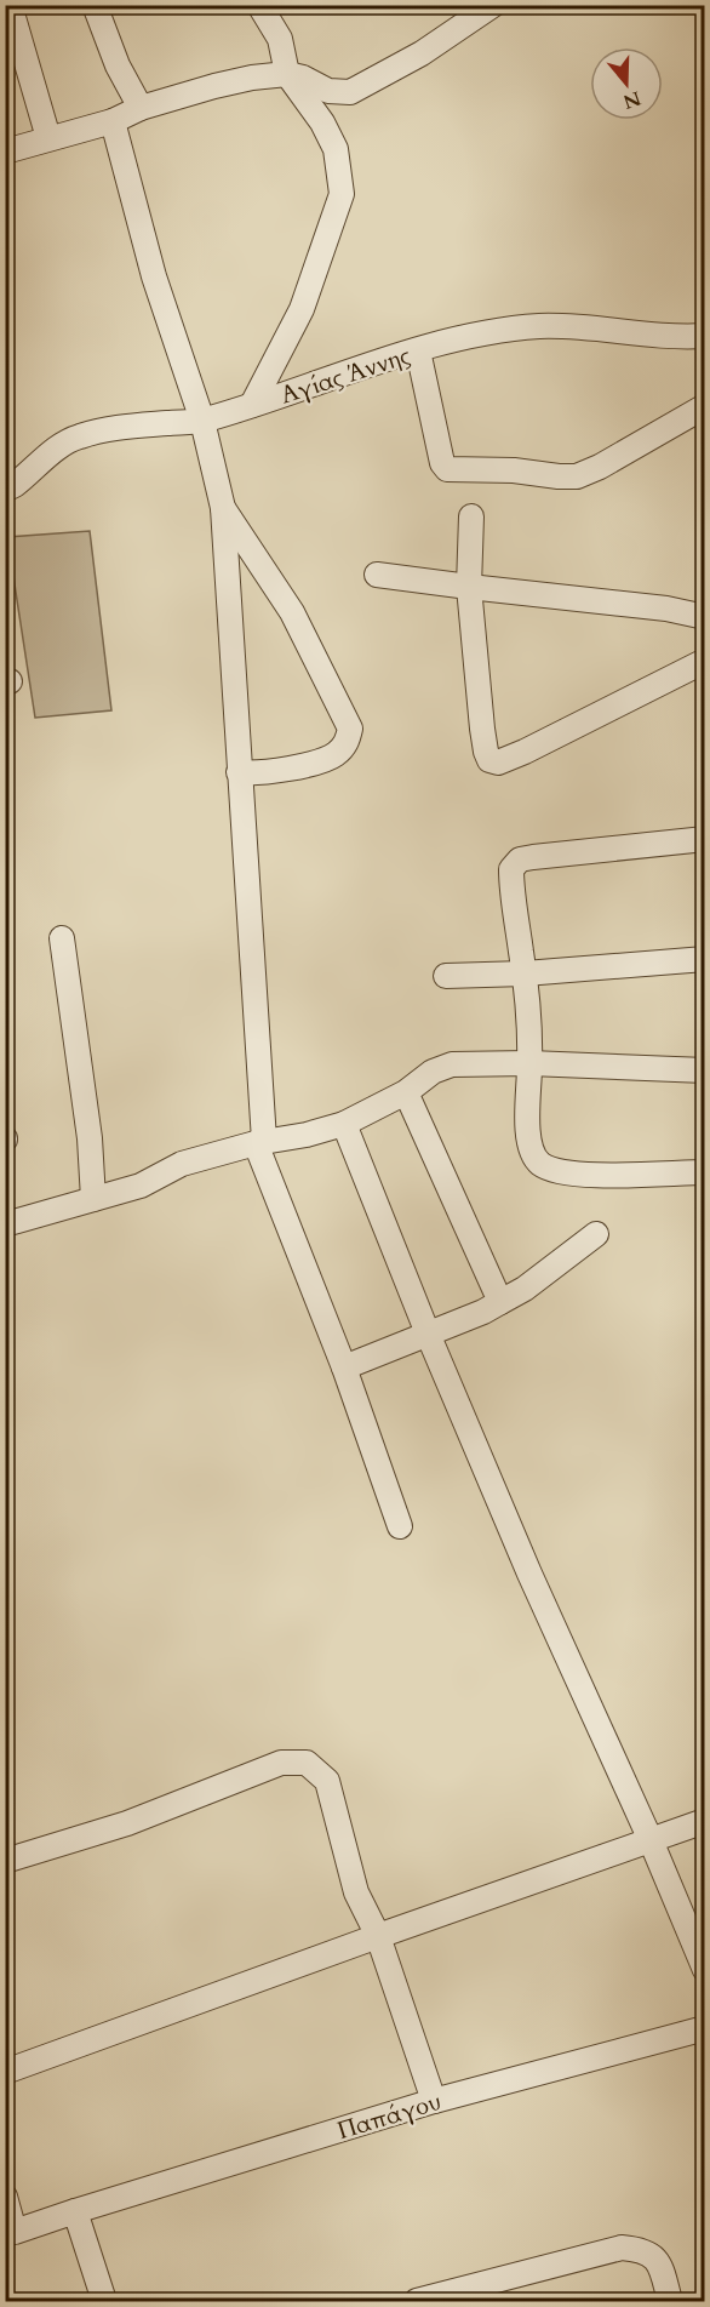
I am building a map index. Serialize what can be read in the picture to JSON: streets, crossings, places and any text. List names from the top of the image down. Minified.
{"streets":{"street":["Αγίας Άννης","Παπάγου"]},"north":"bottom"}
